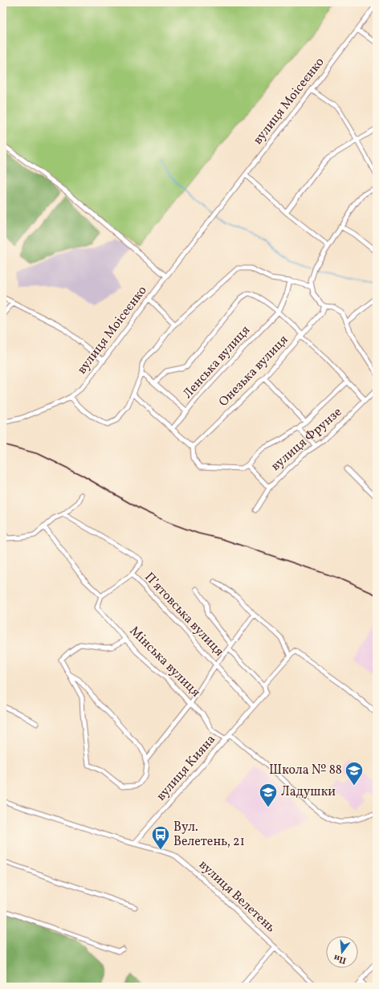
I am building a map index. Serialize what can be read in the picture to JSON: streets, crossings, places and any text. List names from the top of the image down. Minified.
{"streets":{"street":["вулиця Моісеєнко","Ленська вулиця","Онезька вулиця","вулиця Фрунзе","П’ятовська вулиця","Мінська вулиця","вулиця Кияна","вулиця Велетень"]},"crossings":[["П’ятовська вулиця","вулиця Кияна"],["Мінська вулиця","вулиця Кияна"],["вулиця Кияна","вулиця Велетень"]],"places":{"school or university":["Школа № 88","Ладушки"],"bus stop":["Вул. Велетень, 21"]},"north":"bottom"}
